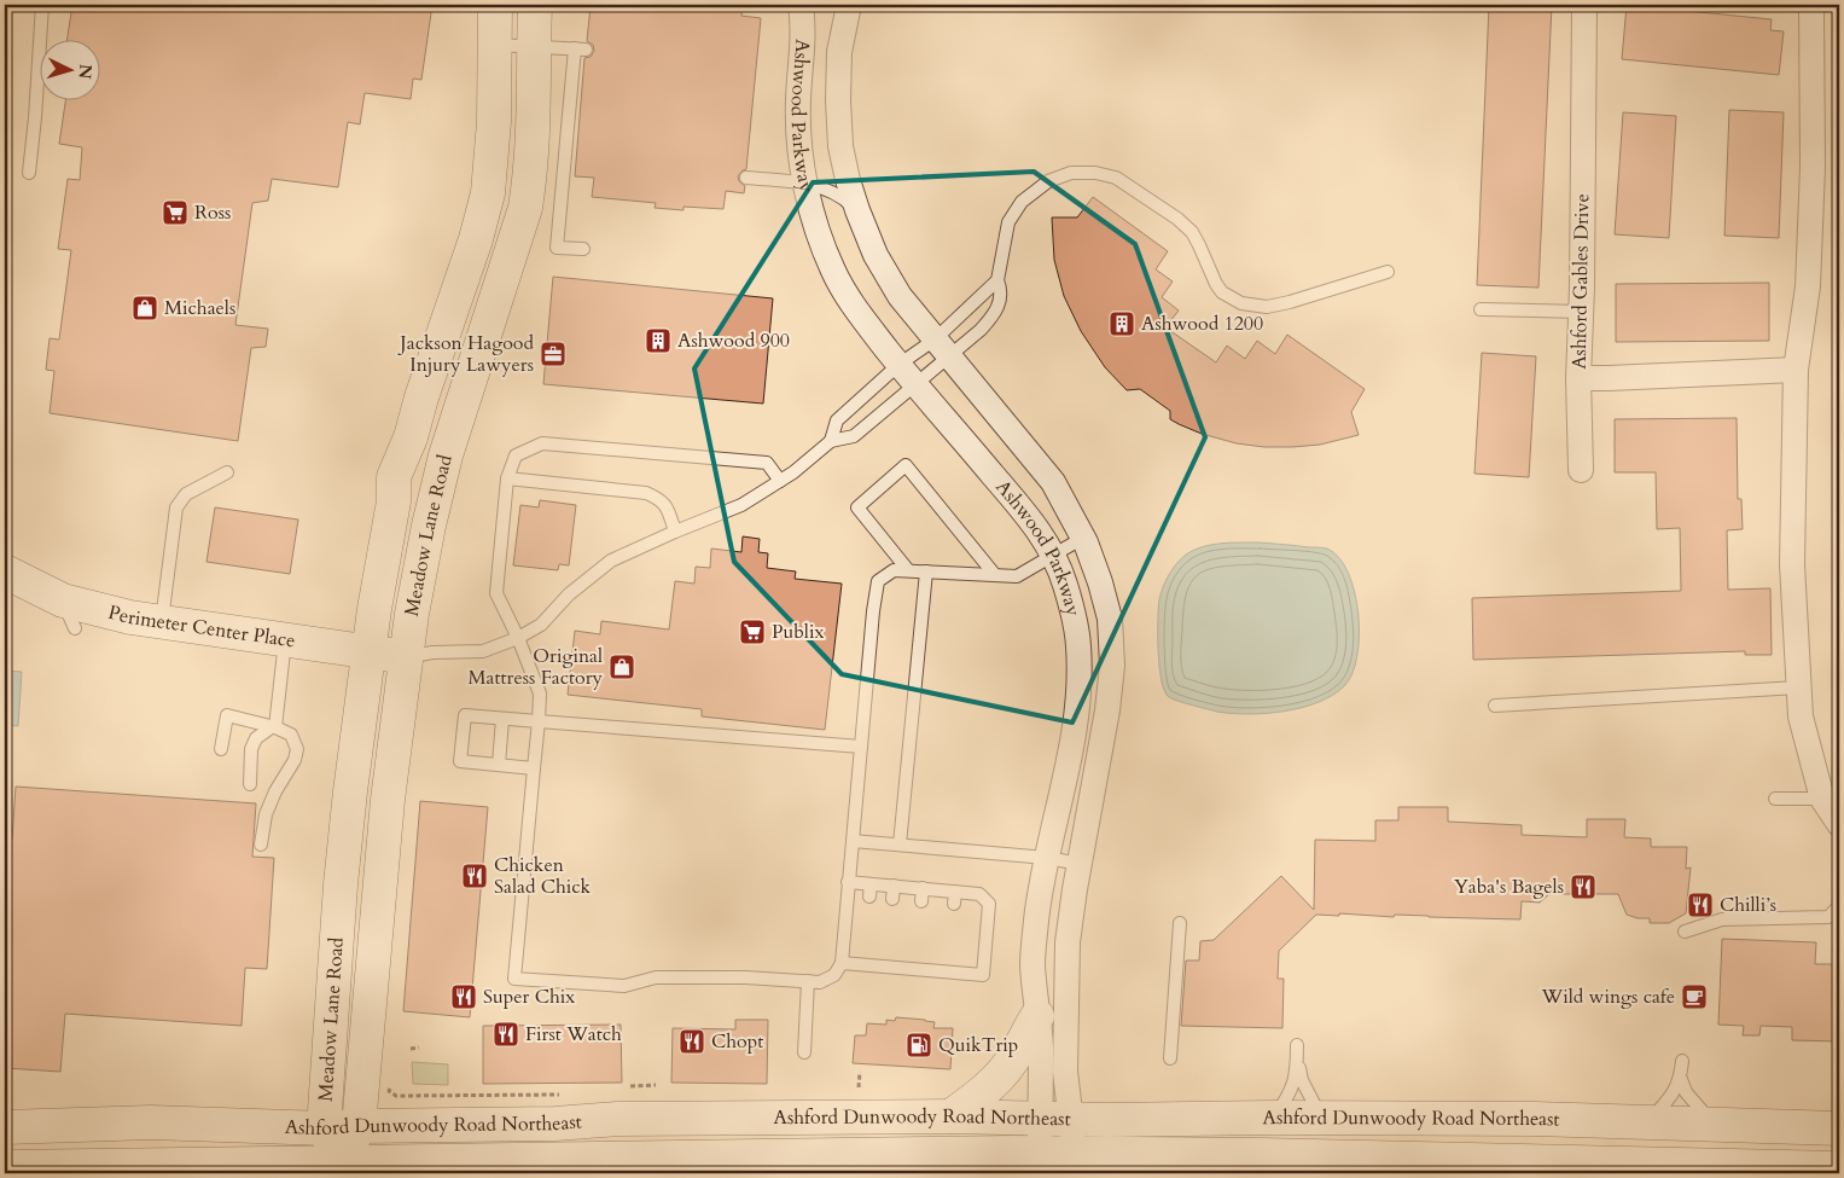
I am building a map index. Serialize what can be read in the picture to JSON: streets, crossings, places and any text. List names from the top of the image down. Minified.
{"streets":{"main road":["Meadow Lane Road","Perimeter Center Place","Ashford Dunwoody Road Northeast"],"street":["Ashwood Parkway","Ashford Gables Drive"]},"crossings":[["Ashwood Parkway","Ashford Dunwoody Road Northeast"],["Meadow Lane Road","Perimeter Center Place"],["Meadow Lane Road","Ashford Dunwoody Road Northeast"]],"places":{"supermarket":["Ross","Publix"],"shop":["Michaels","Original Mattress Factory"],"building":["Ashwood 1200","Ashwood 900"],"office":["Jackson Hagood Injury Lawyers"],"restaurant":["Chicken Salad Chick","Yaba's Bagels","Chilli’s","Super Chix","First Watch","Chopt"],"cafe":["Wild wings cafe"],"fuel station":["QuikTrip"]},"north":"right"}
